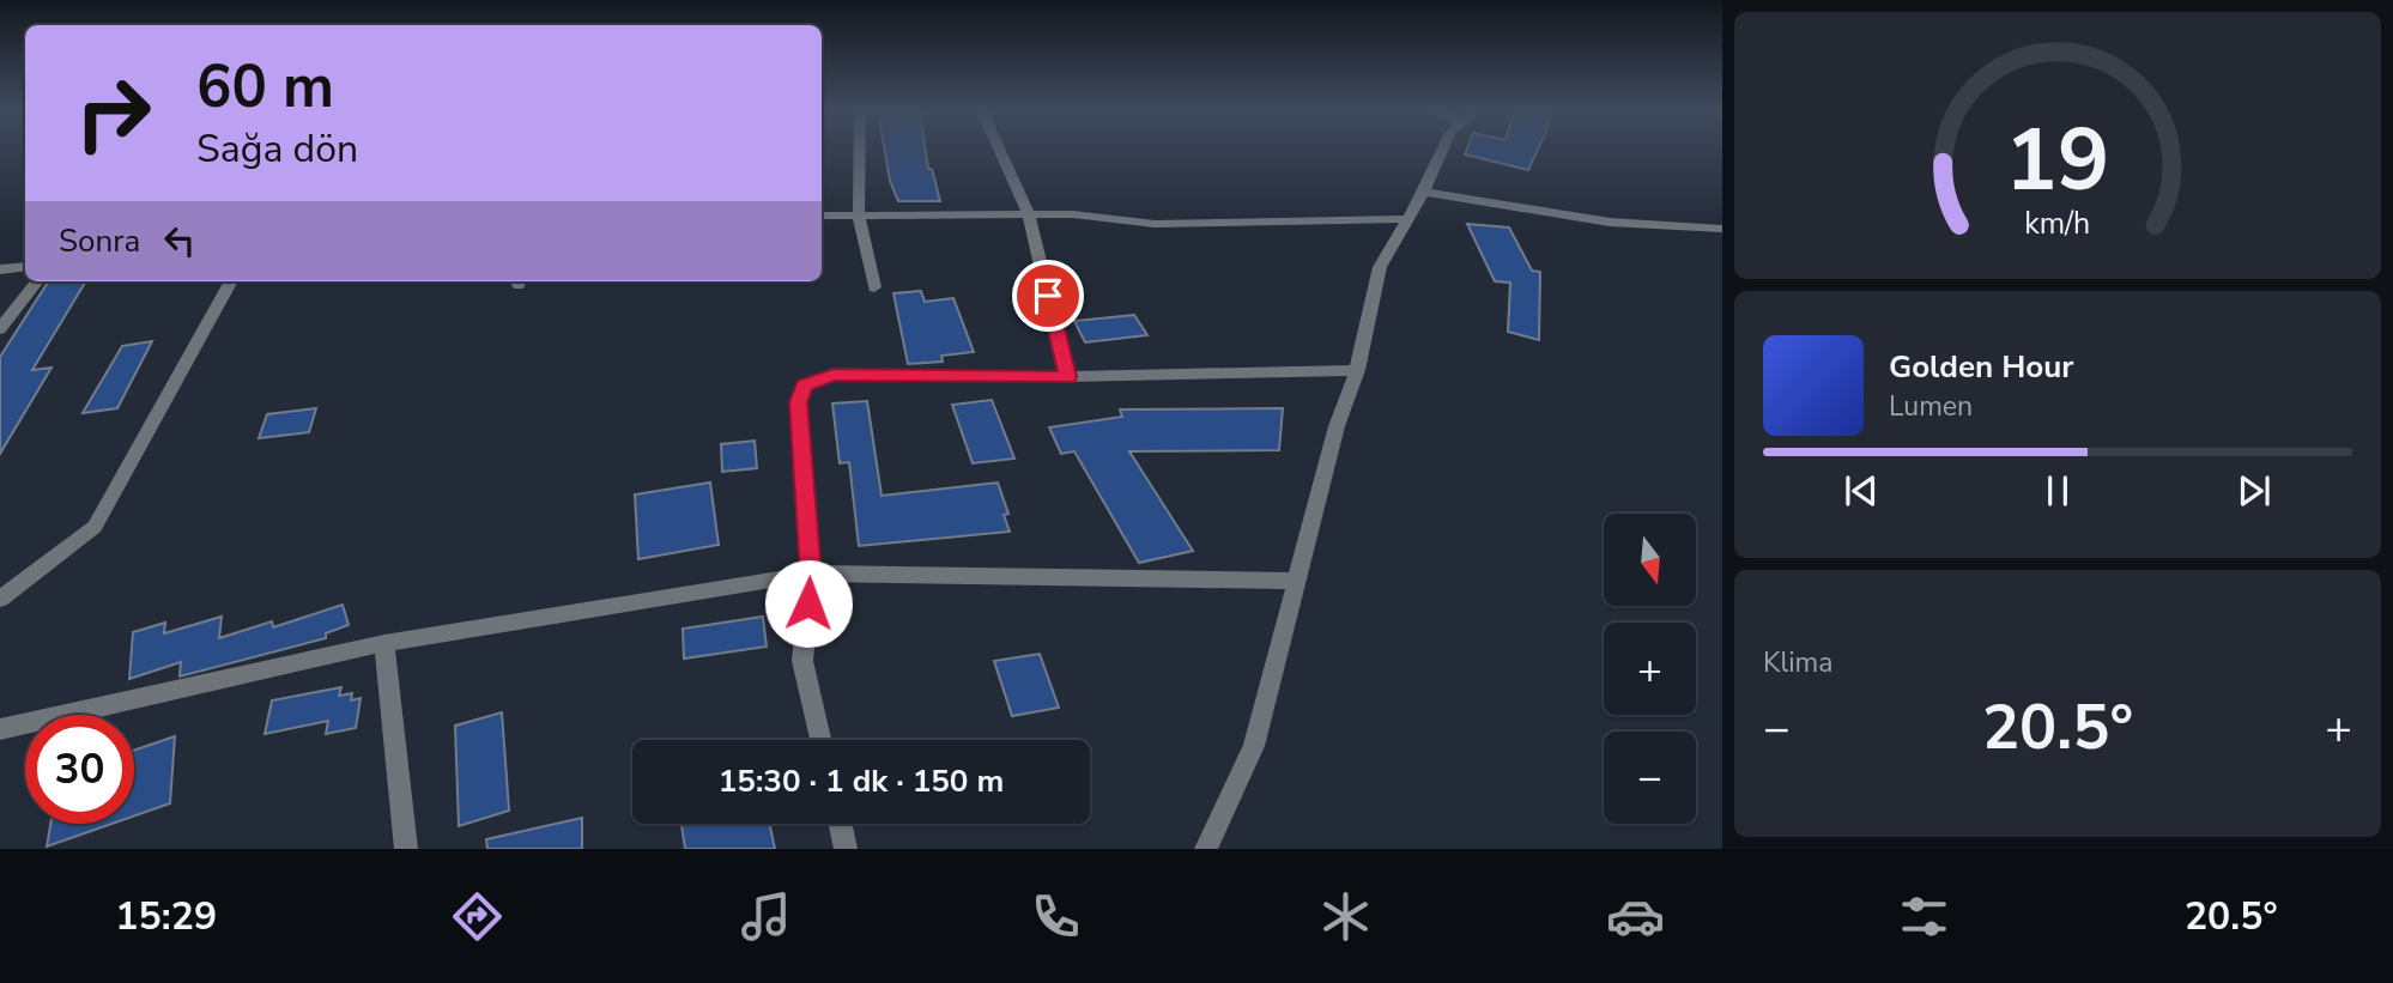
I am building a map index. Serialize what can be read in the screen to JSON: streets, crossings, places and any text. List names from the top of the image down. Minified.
{"north":"bottom","page":{"turn":["60 m","Sağa dön"],"then":"Sonra","song":["Golden Hour","Lumen"],"map_buttons":["+","−"],"tile":"Klima","heat":["−","20.5°","+"],"limit":"30","trip":"15:30 · 1 dk · 150 m","tabs":["15:29","20.5°"],"gauge":["19","km/h"]}}
